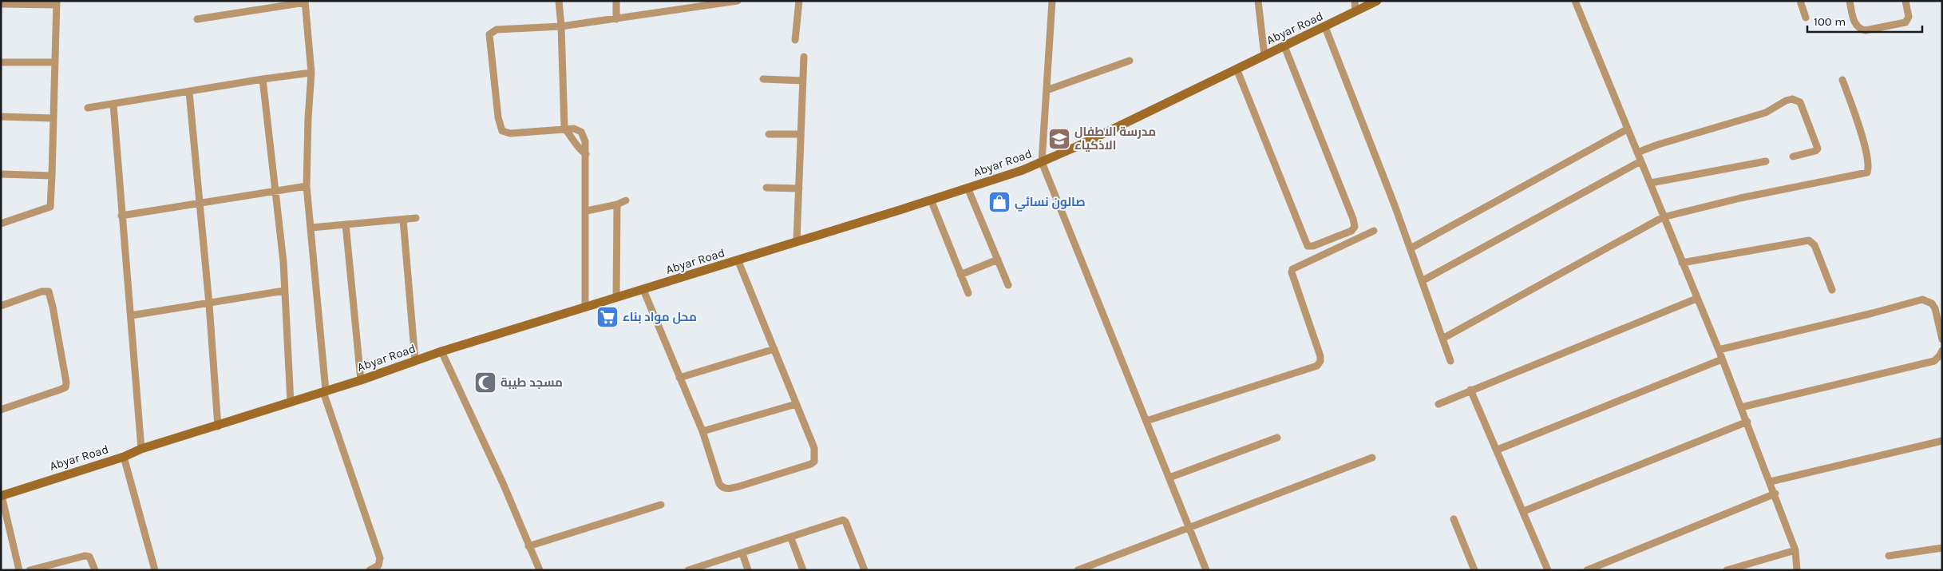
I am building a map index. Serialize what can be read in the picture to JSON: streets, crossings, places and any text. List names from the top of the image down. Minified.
{"streets":{"main road":["Abyar Road"]},"places":{"school or university":["مدرسة الاطفال الاذكياء"],"shop":["صالون نسائي"],"supermarket":["محل مواد بناء"],"mosque":["مسجد طيبة"]},"scale_bar":"100 m"}
